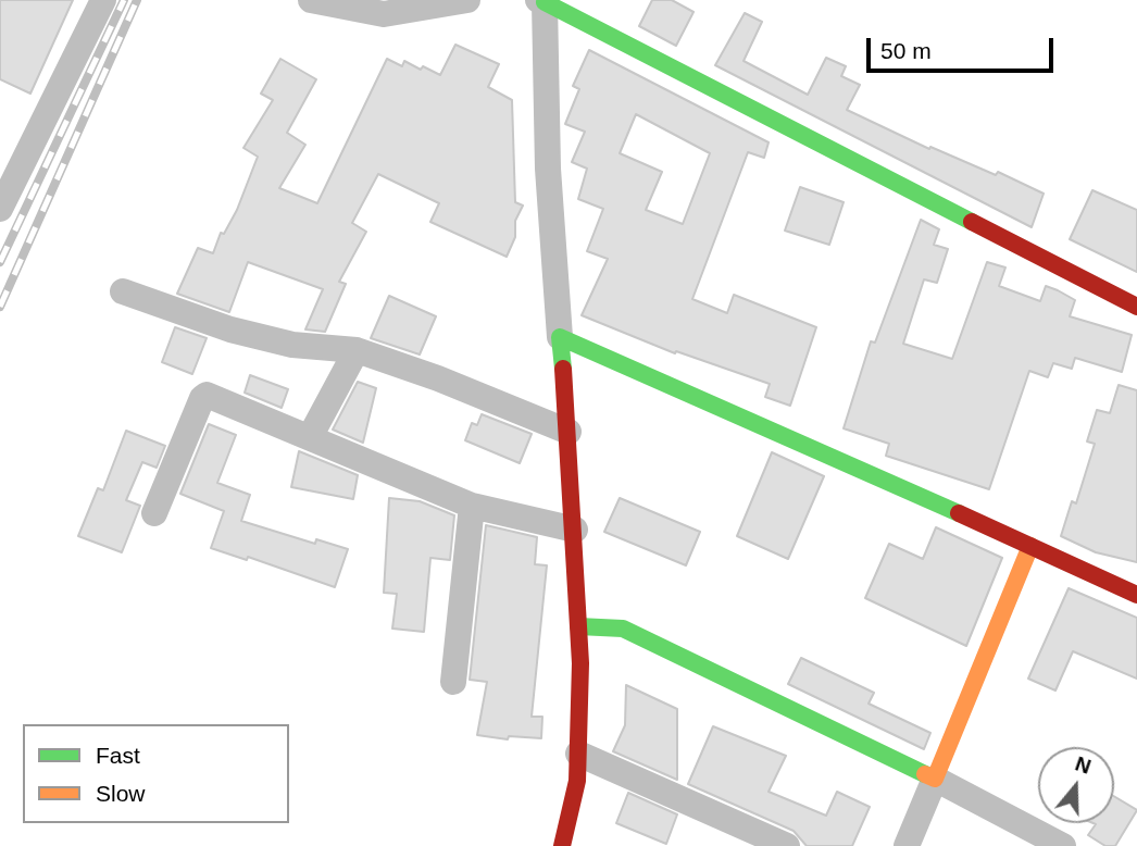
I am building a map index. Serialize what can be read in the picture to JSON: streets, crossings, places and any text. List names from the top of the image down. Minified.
{"legend":["Fast","Slow"],"scale_bar":"50 m","north":"top"}
